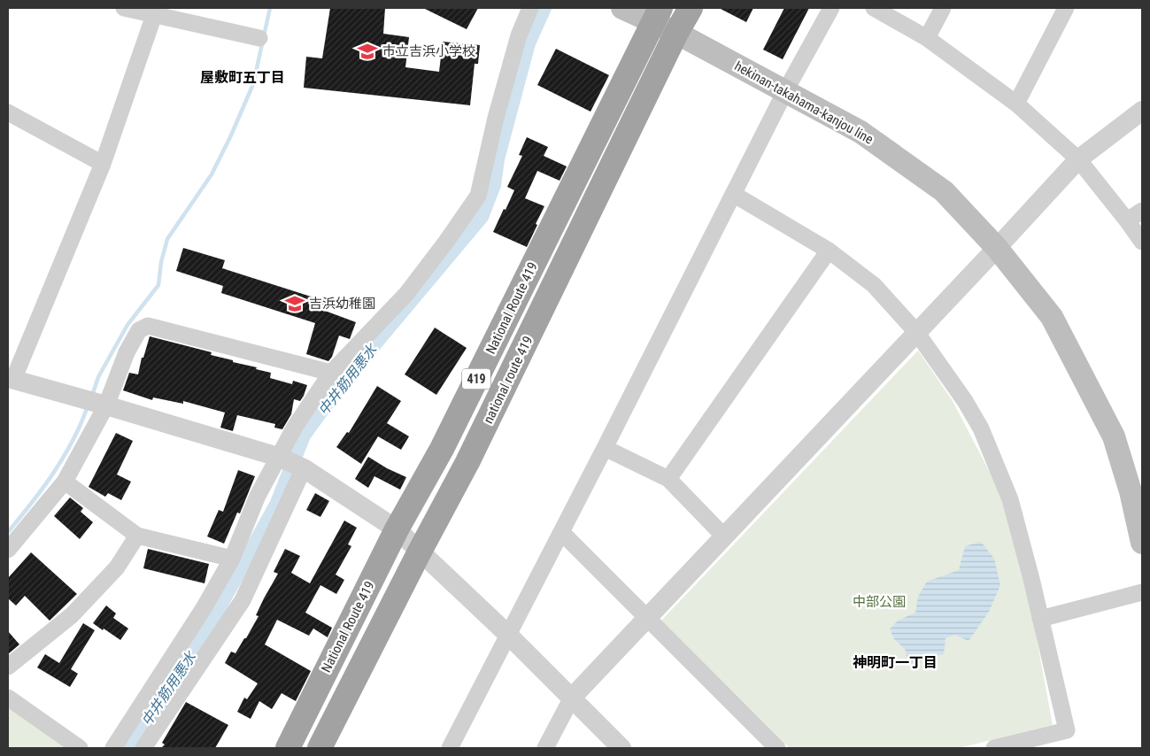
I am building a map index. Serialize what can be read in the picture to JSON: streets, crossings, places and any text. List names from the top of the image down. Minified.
{"streets":{"highway":["National Route 419","419","national route 419"],"main road":["hekinan-takahama-kanjou line"]},"crossings":[["hekinan-takahama-kanjou line","National Route 419"],["hekinan-takahama-kanjou line","national route 419"]],"districts":["屋敷町五丁目","神明町一丁目"],"water":["中井筋用悪水"],"parks":["中部公園"],"places":{"school or university":["市立吉浜小学校","吉浜幼稚園"]}}
